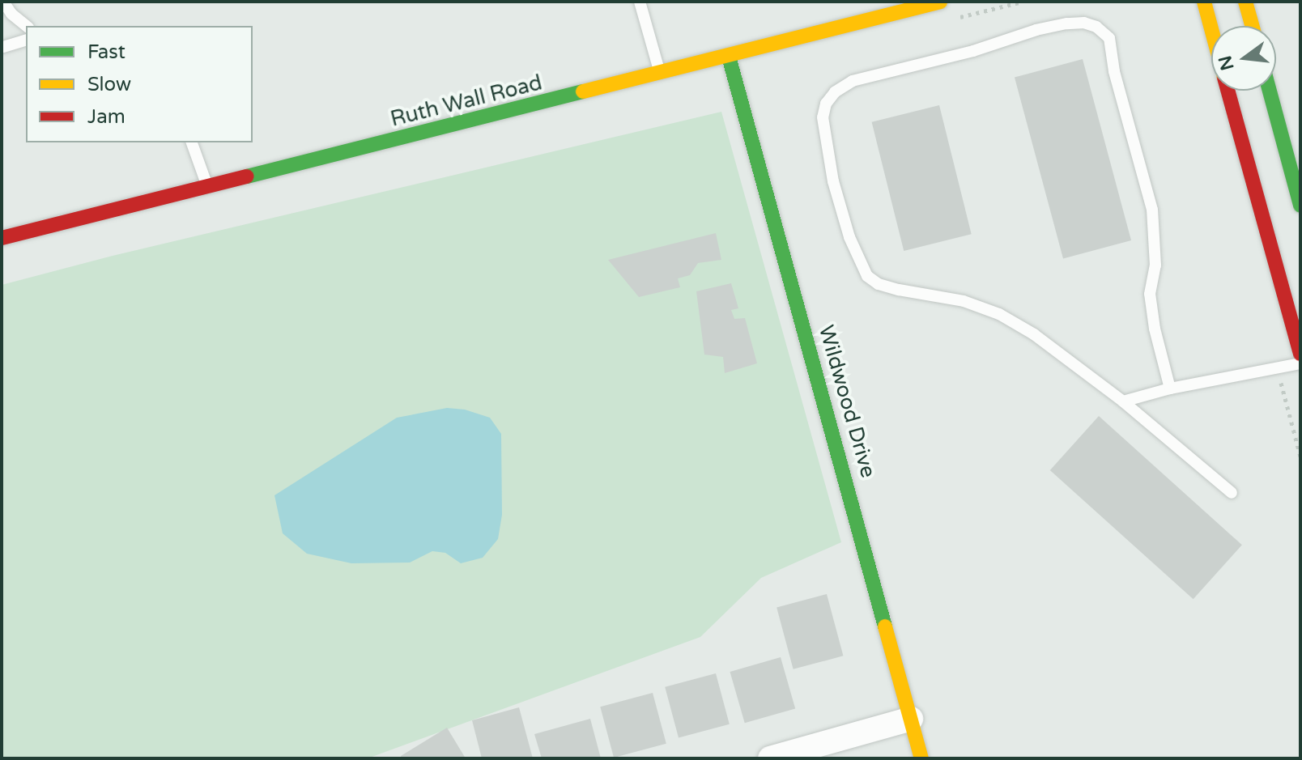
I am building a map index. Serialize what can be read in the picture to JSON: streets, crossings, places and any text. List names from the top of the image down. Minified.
{"streets":{"street":["Ruth Wall Road","Wildwood Drive"]},"crossings":[["Ruth Wall Road","Wildwood Drive"]],"legend":["Fast","Slow","Jam"],"north":"left"}
